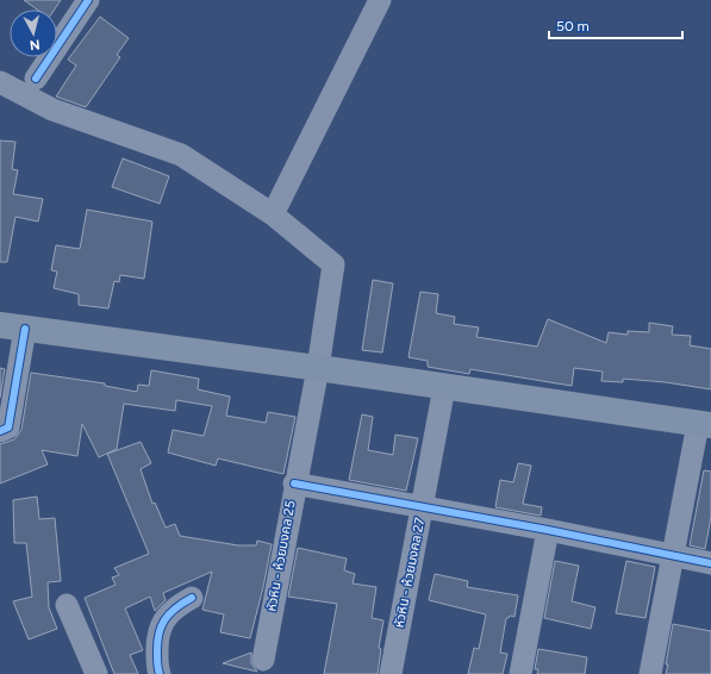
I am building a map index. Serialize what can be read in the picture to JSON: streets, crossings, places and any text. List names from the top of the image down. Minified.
{"streets":{"street":["หัวหิน - ห้วยมงคล 25","หัวหิน - ห้วยมงคล 27"]},"scale_bar":"50 m","north":"bottom"}
